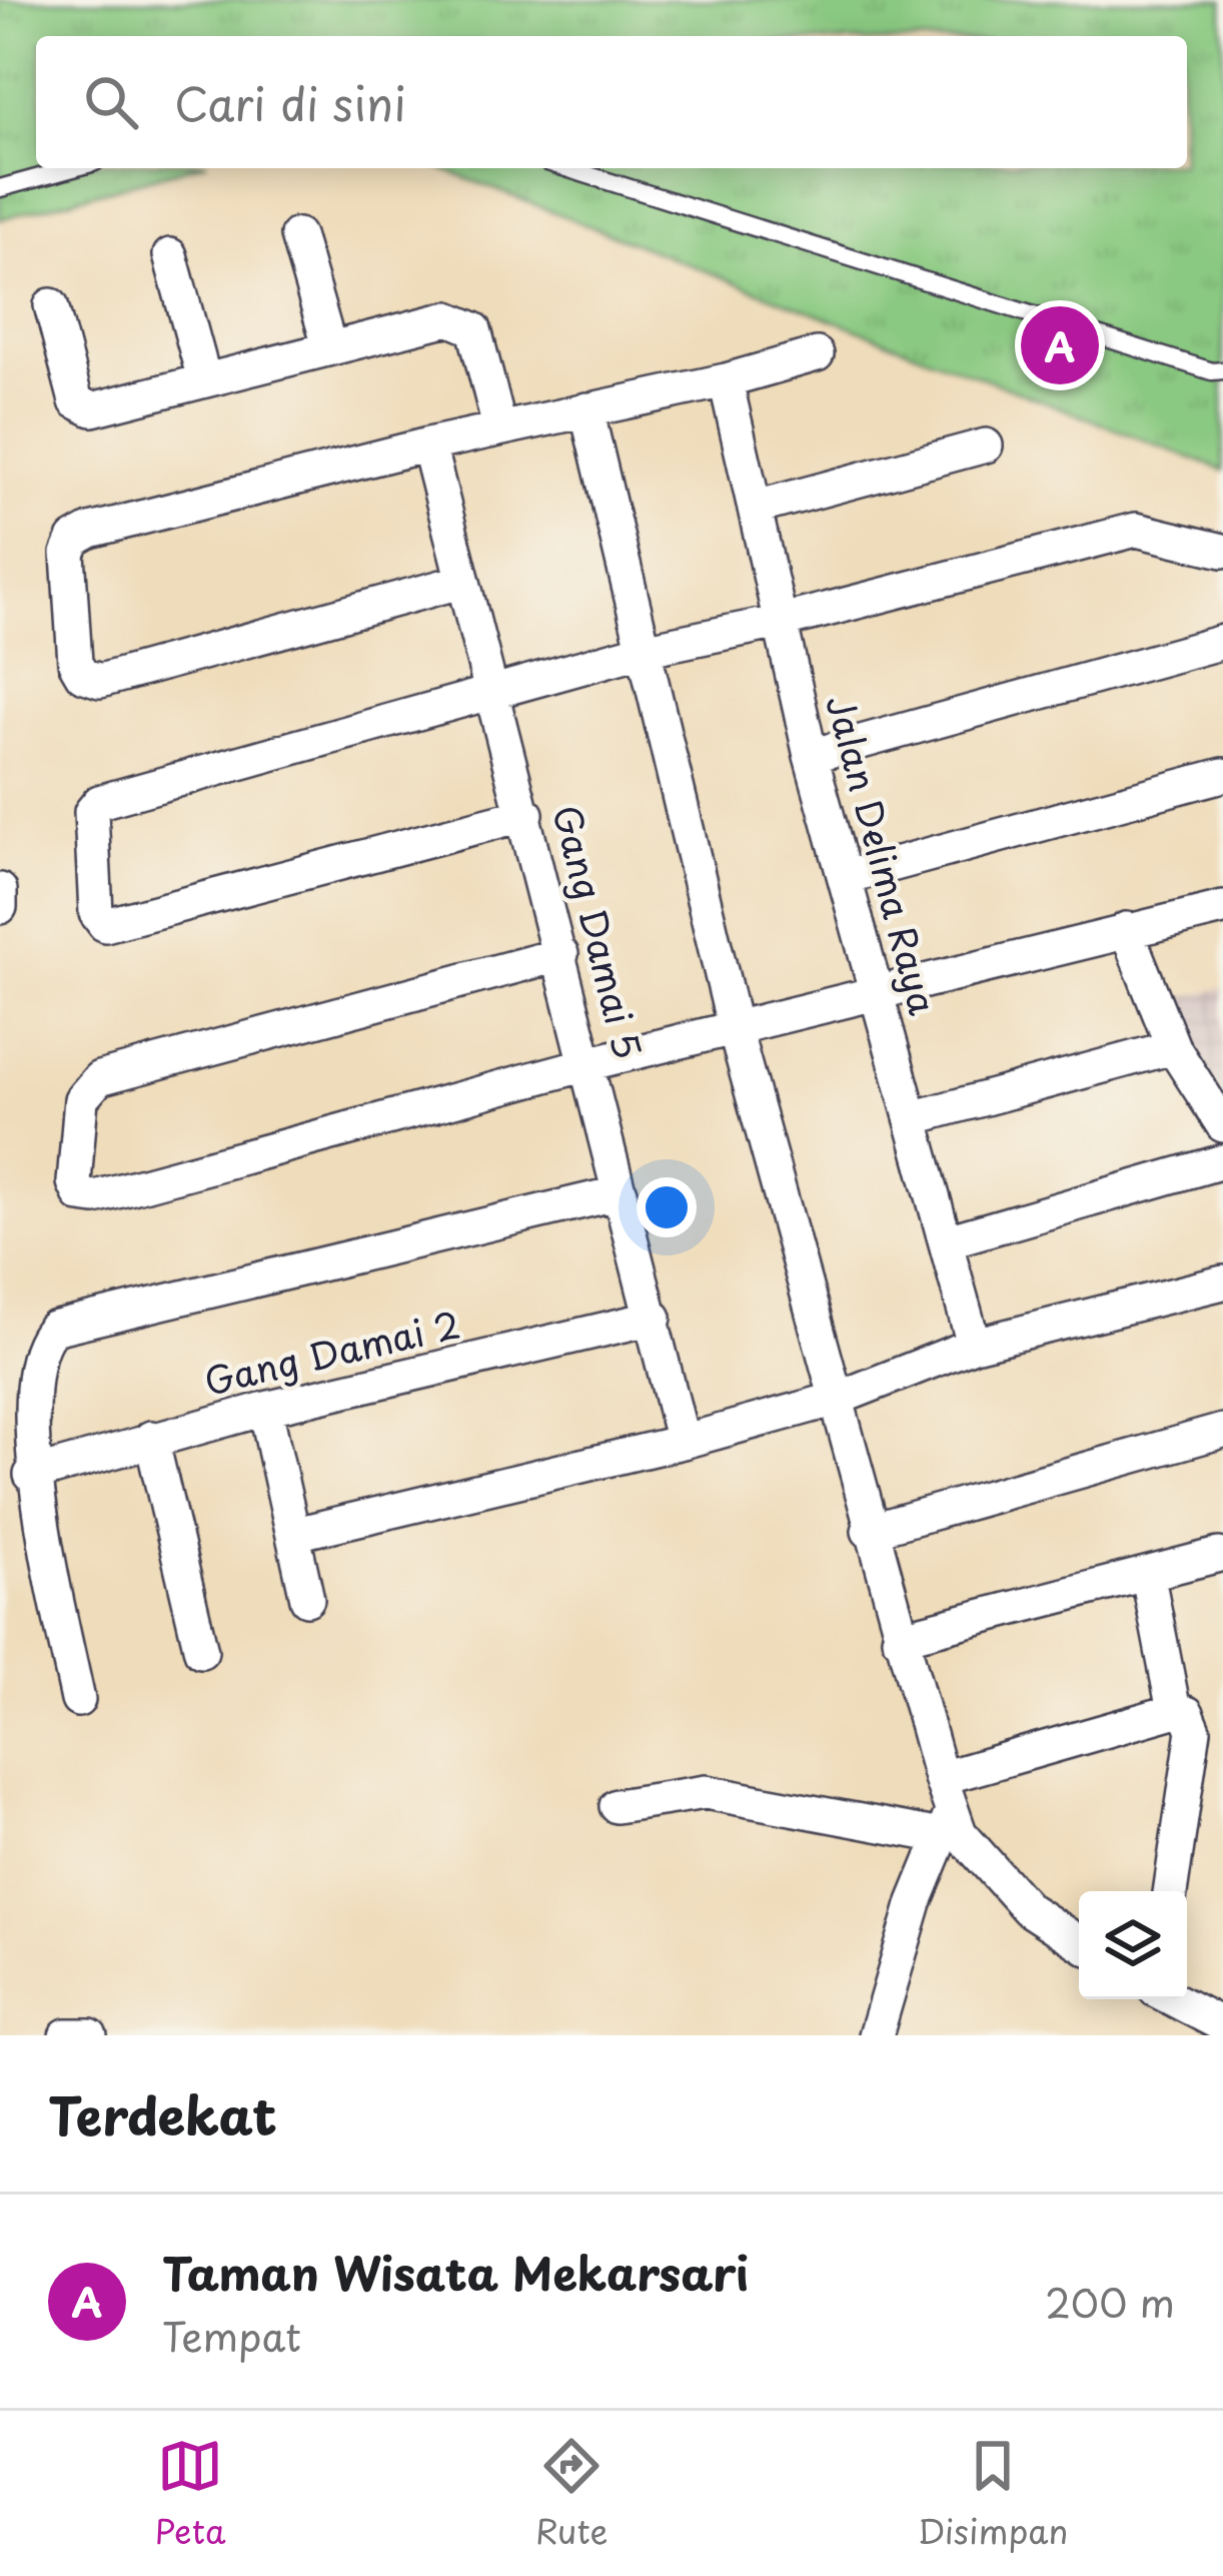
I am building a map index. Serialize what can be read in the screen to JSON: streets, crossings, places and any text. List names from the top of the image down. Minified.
{"streets":{"street":["Jalan Delima Raya","Gang Damai 5","Gang Damai 2"]},"crossings":[["Gang Damai 5","Gang Damai 2"]],"page":{"search":"Cari di sini","pins":"A","heading":"Terdekat","list":[{"mark":"A","name":"Taman Wisata Mekarsari","note":"Tempat","value":"200 m"}],"nav":["Peta","Rute","Disimpan"]}}
